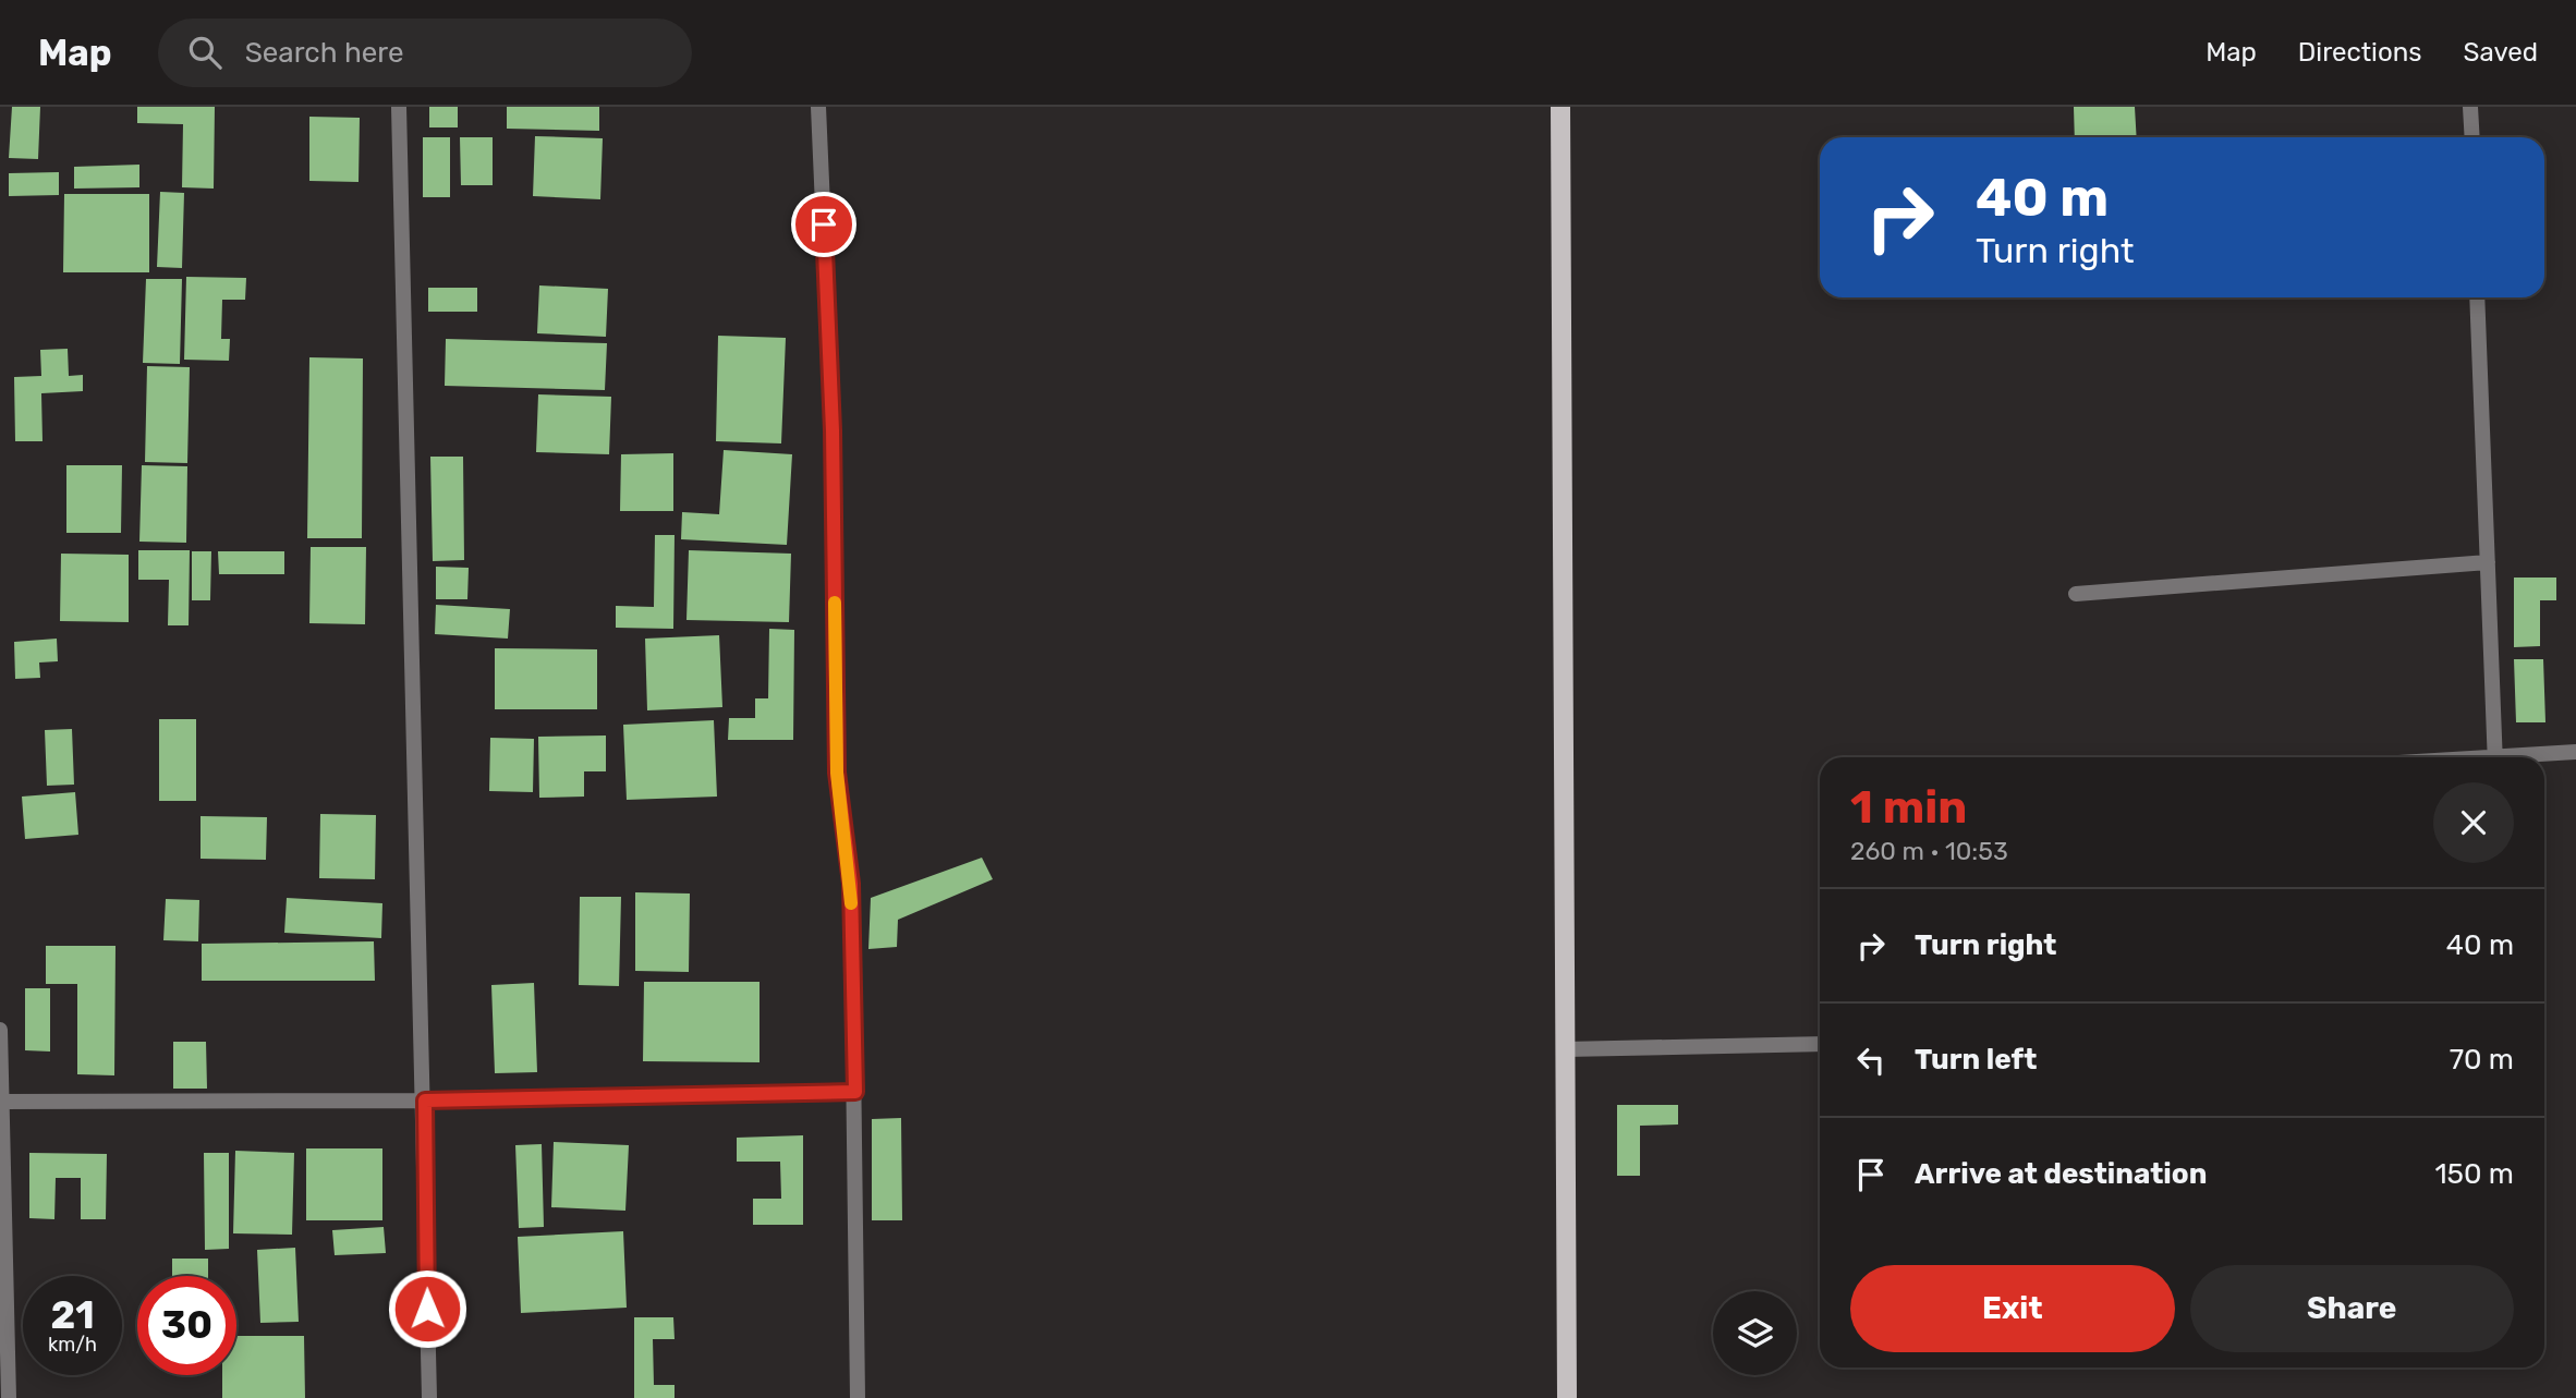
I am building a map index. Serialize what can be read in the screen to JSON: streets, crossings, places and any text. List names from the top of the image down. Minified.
{"page":{"header":"Map","search":"Search here","nav":["Map","Directions","Saved"],"turn":["40 m","Turn right"],"heading":["1 min","260 m · 10:53"],"list":[{"name":"Turn right","value":"40 m"},{"name":"Turn left","value":"70 m"},{"name":"Arrive at destination","value":"150 m"}],"buttons":["Exit","Share"],"speed":"21 km/h","limit":"30"}}
